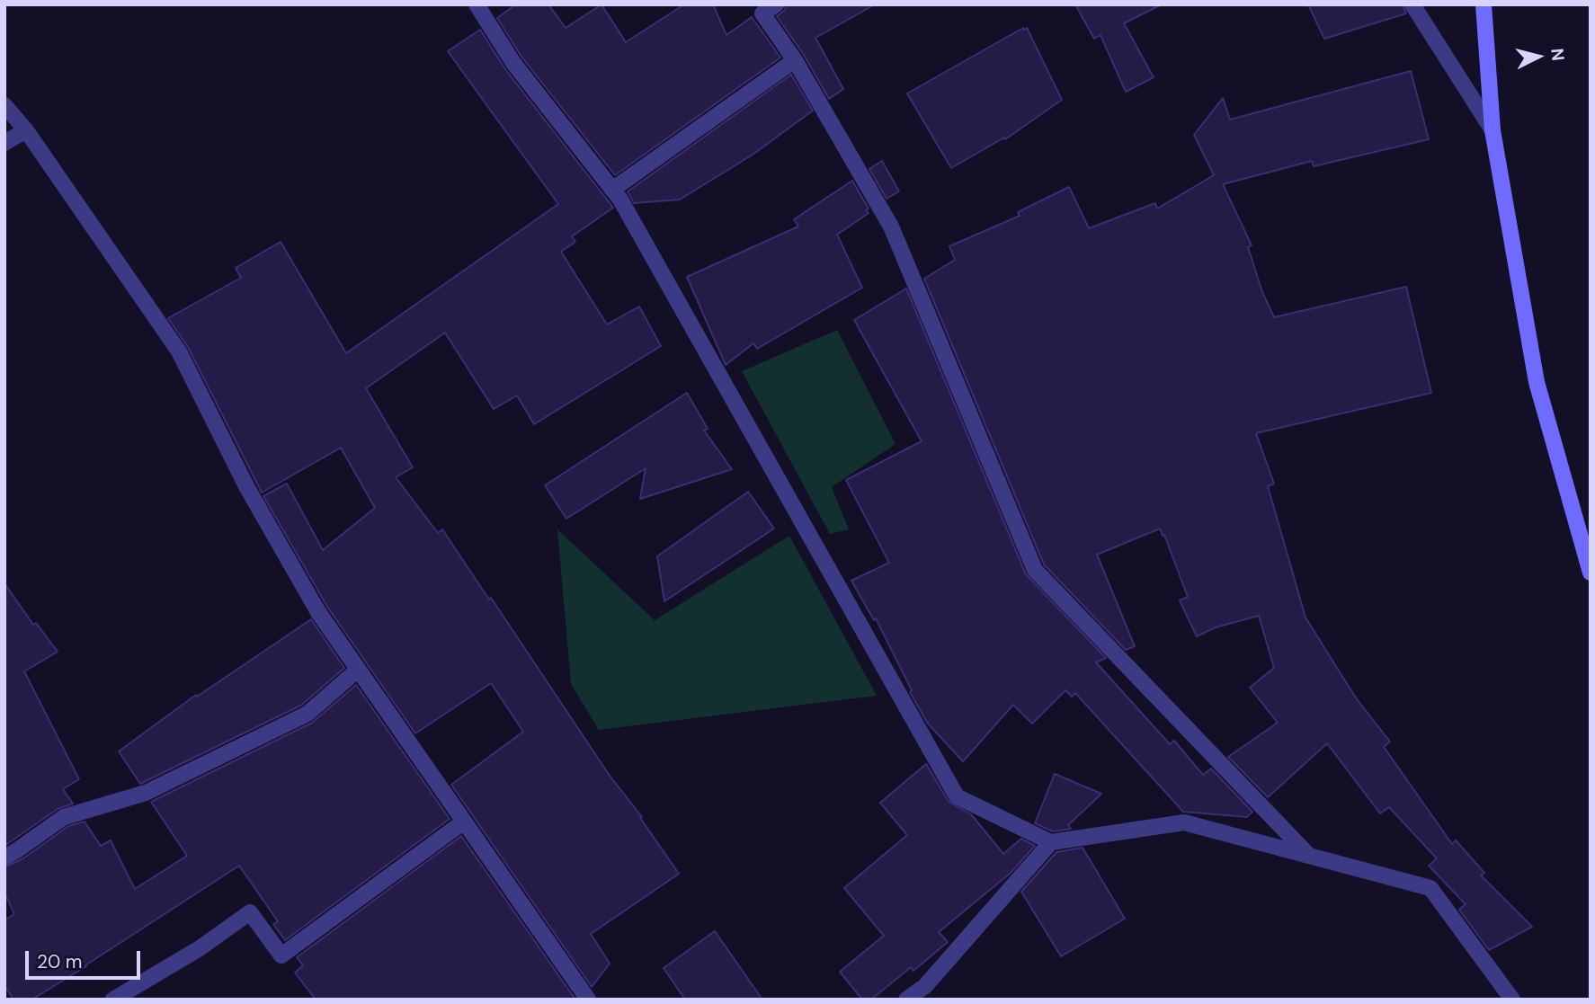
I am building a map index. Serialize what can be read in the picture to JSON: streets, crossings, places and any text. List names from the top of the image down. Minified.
{"scale_bar":"20 m","north":"right"}
